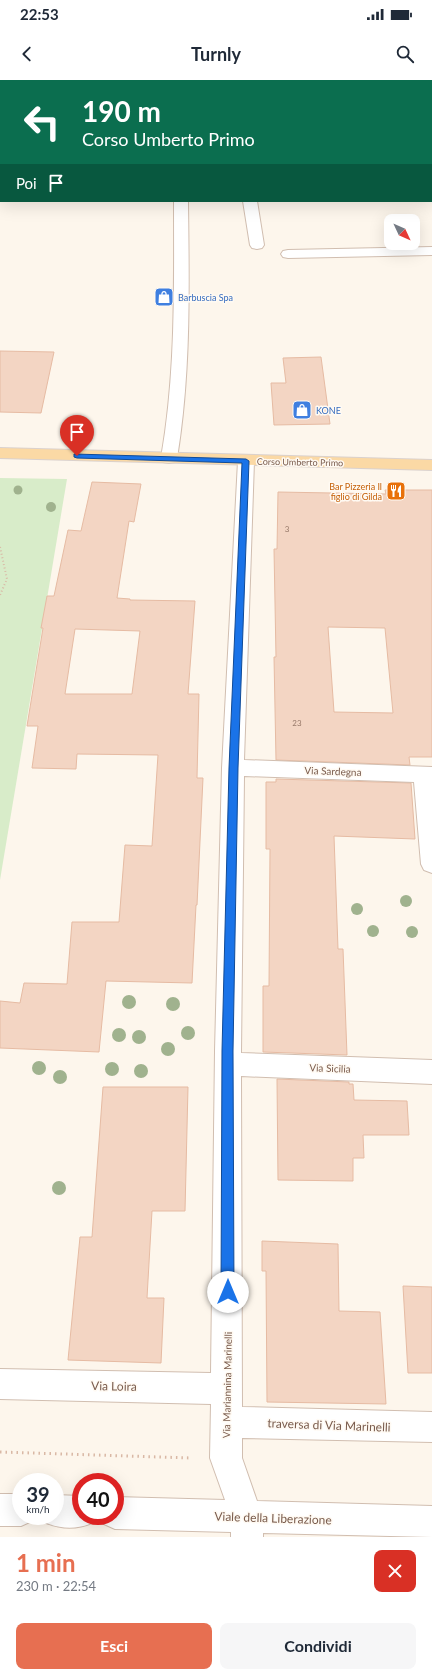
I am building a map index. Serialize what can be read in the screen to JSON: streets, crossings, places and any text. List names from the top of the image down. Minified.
{"streets":{"main road":["Corso Umberto Primo"],"street":["Via Sardegna","Via Sicilia","Via Mariannina Marinelli","Via Loira","traversa di Via Marinelli","Viale della Liberazione"]},"crossings":[["Corso Umberto Primo","Via Mariannina Marinelli"],["Via Sardegna","Via Mariannina Marinelli"],["Via Sicilia","Via Mariannina Marinelli"],["Via Mariannina Marinelli","Via Loira"],["Via Mariannina Marinelli","traversa di Via Marinelli"],["Via Mariannina Marinelli","Viale della Liberazione"]],"places":{"shop":["Barbuscia Spa","KONE"],"restaurant":["Bar Pizzeria Il figlio di Gilda"]},"house_numbers":["3","23"],"north":"bottom right","page":{"status":"22:53","header":"Turnly","turn":["190 m","Corso Umberto Primo"],"then":"Poi","speed":"39 km/h","limit":"40","heading":["1 min","230 m · 22:54"],"buttons":["Esci","Condividi"]}}
